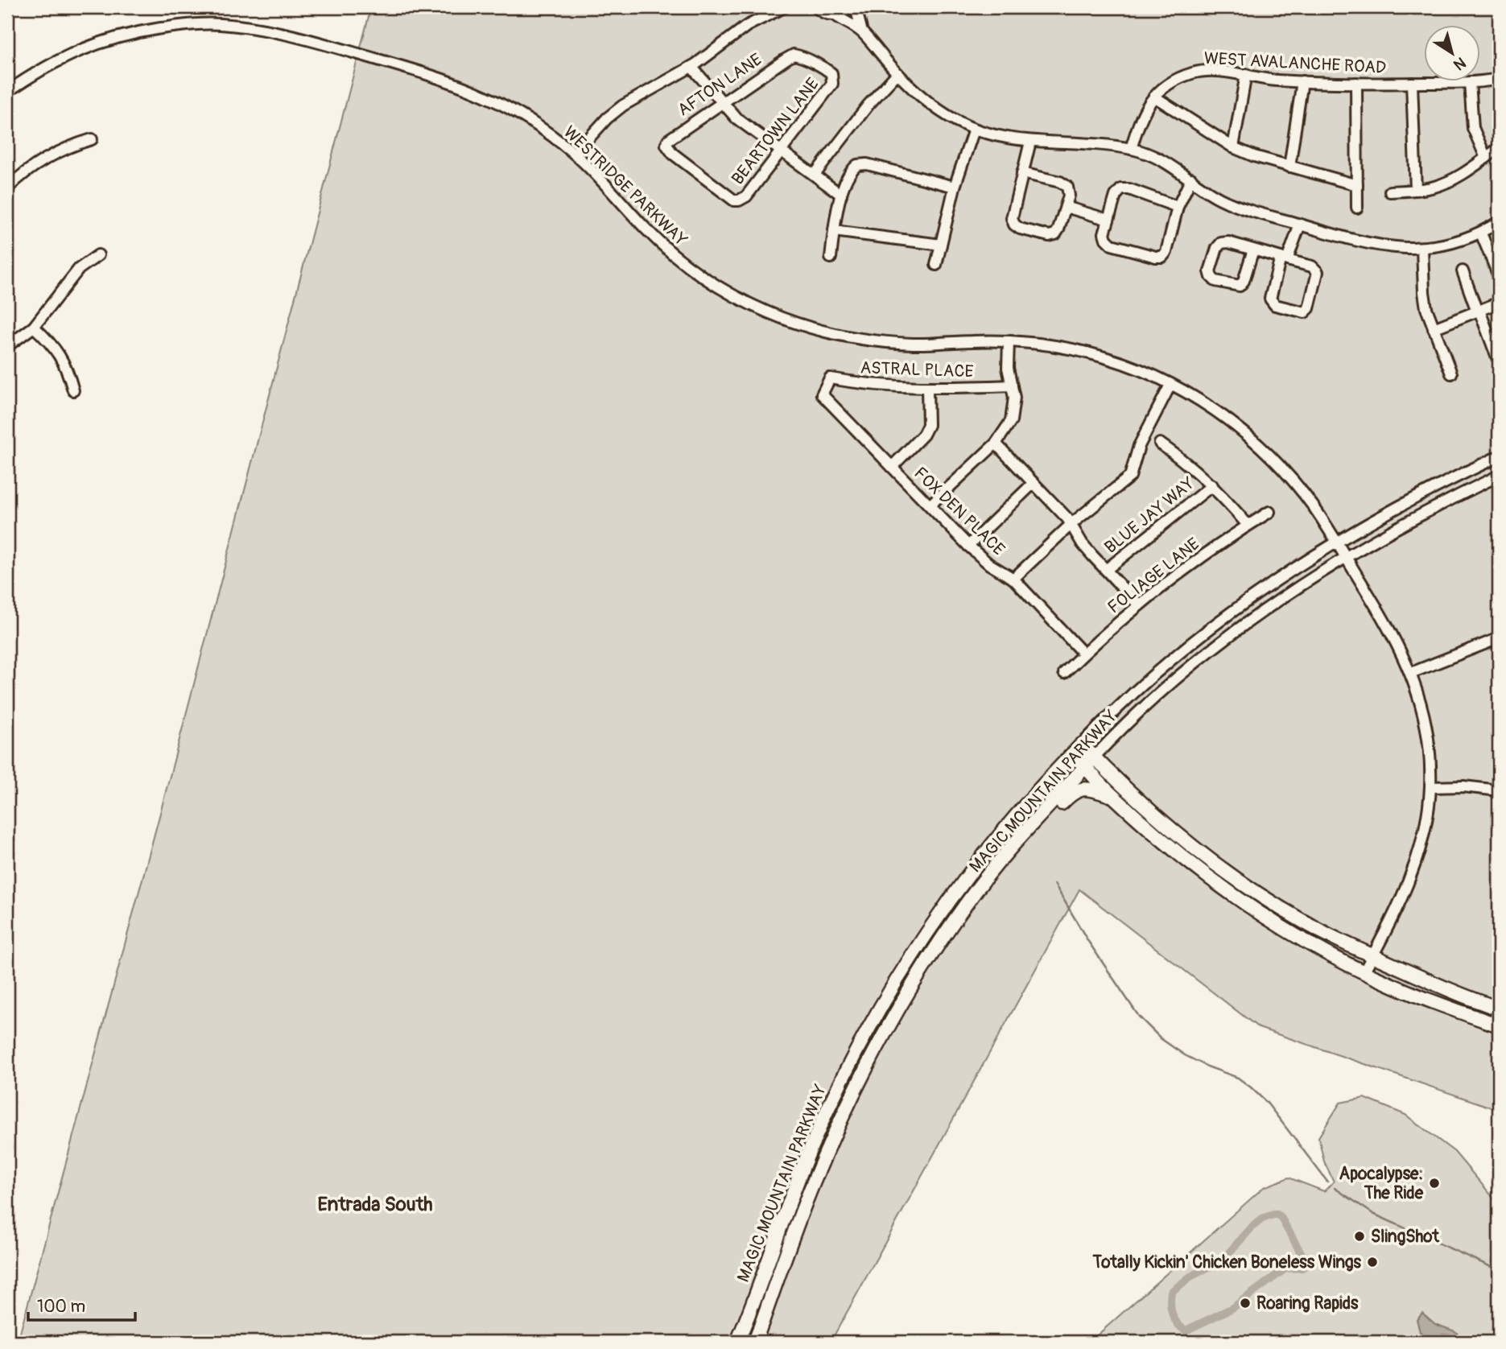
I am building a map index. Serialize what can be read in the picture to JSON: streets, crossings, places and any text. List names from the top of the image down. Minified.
{"streets":{"main road":["MAGIC MOUNTAIN PARKWAY"],"street":["WEST AVALANCHE ROAD","AFTON LANE","BEARTOWN LANE","WESTRIDGE PARKWAY","ASTRAL PLACE","FOX DEN PLACE","BLUE JAY WAY","FOLIAGE LANE"]},"crossings":[["AFTON LANE","BEARTOWN LANE"],["WESTRIDGE PARKWAY","MAGIC MOUNTAIN PARKWAY"],["ASTRAL PLACE","FOX DEN PLACE"],["FOX DEN PLACE","FOLIAGE LANE"]],"districts":["Entrada South"],"places":["Apocalypse: The Ride","SlingShot","Totally Kickin' Chicken Boneless Wings","Roaring Rapids"],"scale_bar":"100 m","north":"bottom right"}
